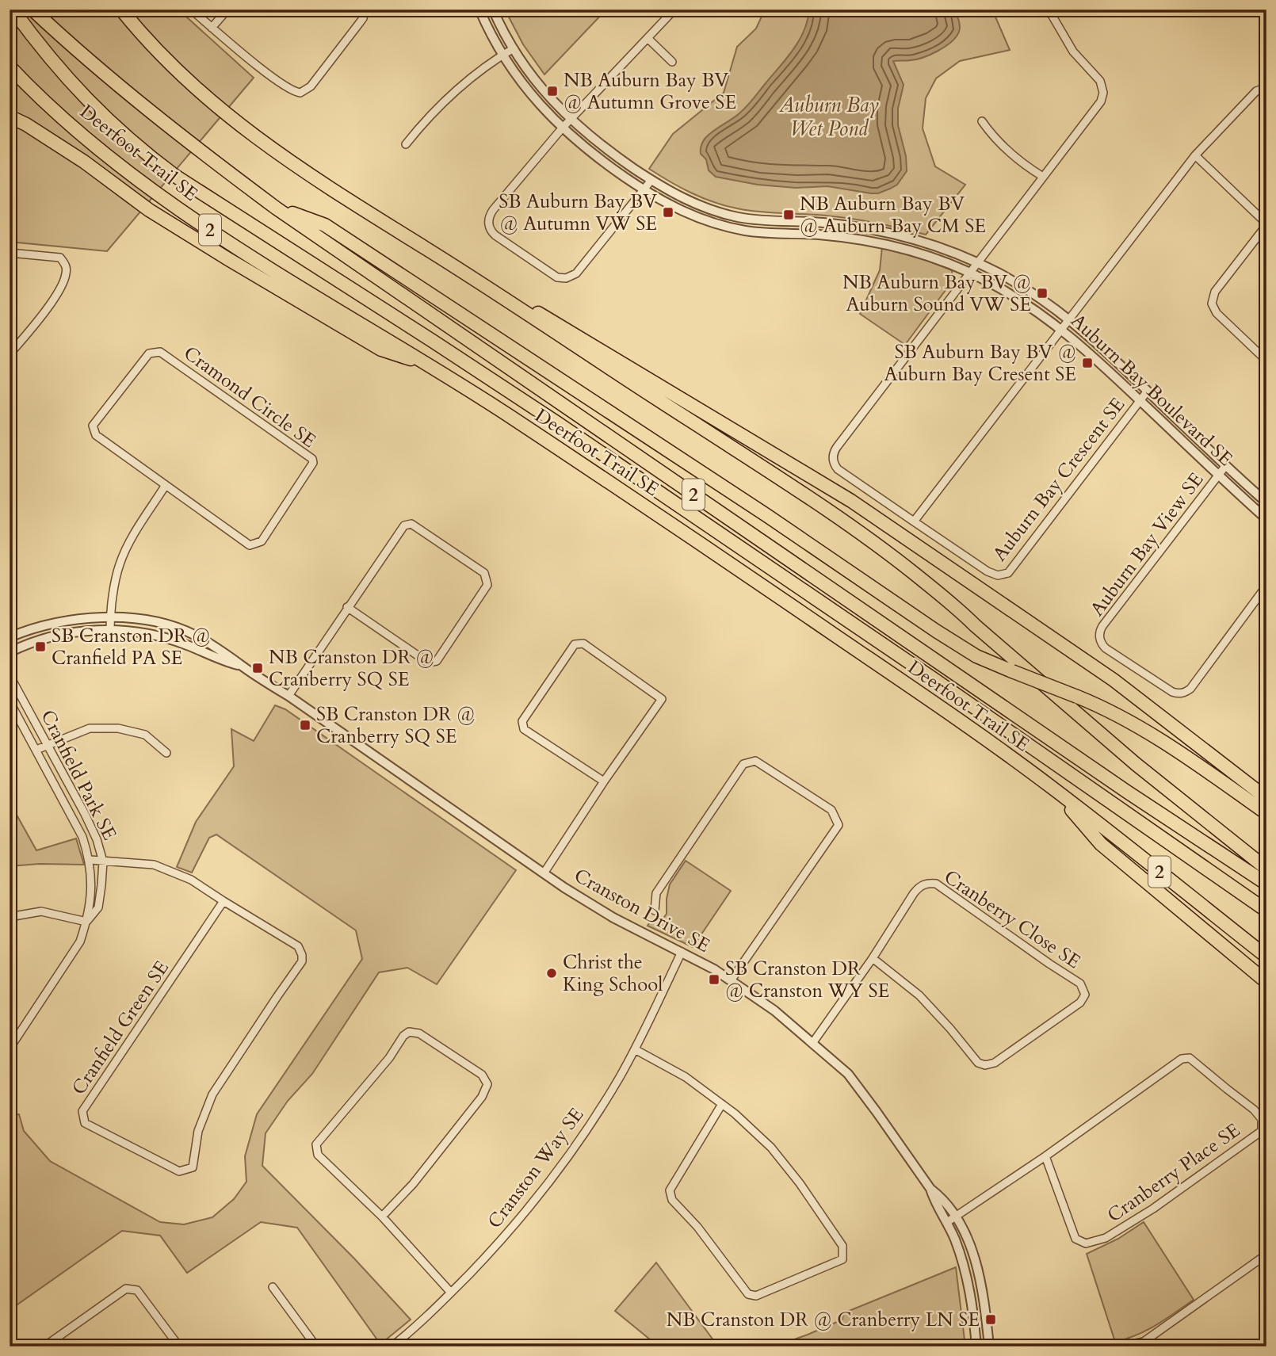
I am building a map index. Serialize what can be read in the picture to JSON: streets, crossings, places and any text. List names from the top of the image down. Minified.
{"streets":{"highway":["Deerfoot Trail SE","2"],"street":["Auburn Bay Boulevard SE","Cramond Circle SE","Auburn Bay Crescent SE","Auburn Bay View SE","Cranfield Park SE","Cranston Drive SE","Cranberry Close SE","Cranfield Green SE","Cranston Way SE","Cranberry Place SE"]},"crossings":[["Auburn Bay Boulevard SE","Auburn Bay Crescent SE"],["Auburn Bay Boulevard SE","Auburn Bay View SE"],["Cranfield Park SE","Cranfield Green SE"],["Cranston Drive SE","Cranberry Close SE"],["Cranston Drive SE","Cranston Way SE"],["Cranston Drive SE","Cranberry Place SE"]],"water":["Auburn Bay Wet Pond"],"places":{"transit":["NB Auburn Bay BV @ Autumn Grove SE","SB Auburn Bay BV @ Autumn VW SE","NB Auburn Bay BV @ Auburn Bay CM SE","NB Auburn Bay BV @ Auburn Sound VW SE","SB Auburn Bay BV @ Auburn Bay Cresent SE","SB Cranston DR @ Cranfield PA SE","NB Cranston DR @ Cranberry SQ SE","SB Cranston DR @ Cranberry SQ SE","SB Cranston DR @ Cranston WY SE","NB Cranston DR @ Cranberry LN SE"],"other":["Christ the King School"]}}
